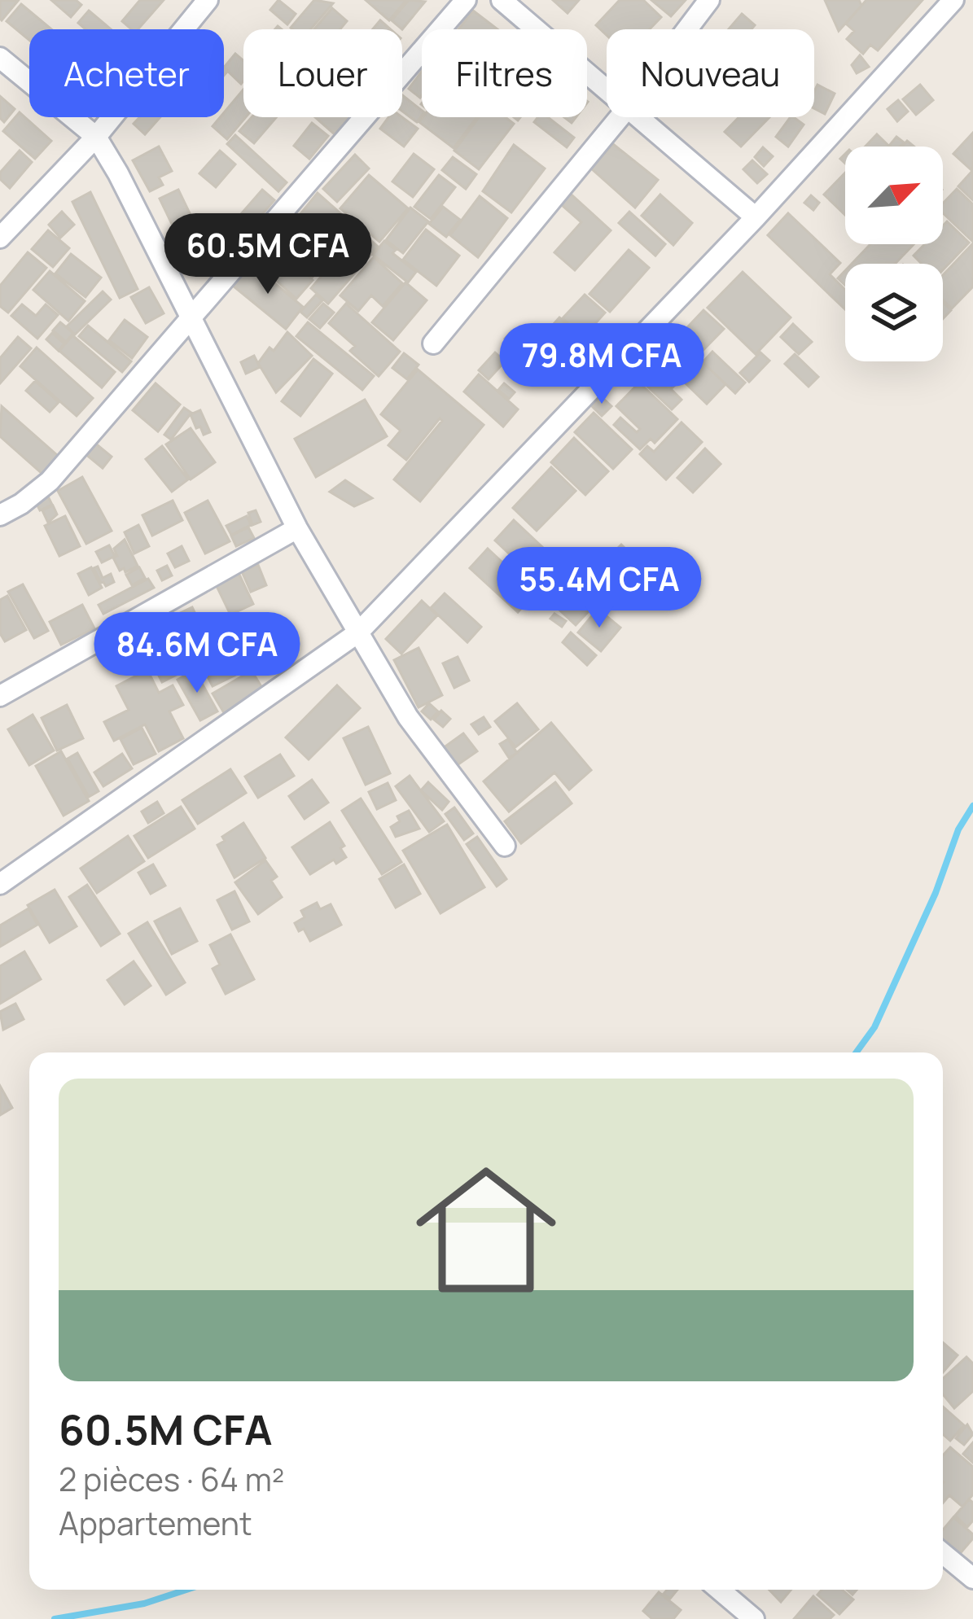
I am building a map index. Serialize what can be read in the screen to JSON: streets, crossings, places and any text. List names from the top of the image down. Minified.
{"north":"top right","page":{"chip":["Acheter","Louer","Filtres","Nouveau"],"price":["60.5M CFA","79.8M CFA","55.4M CFA","84.6M CFA"],"list":[{"name":"60.5M CFA","note":"2 pièces · 64 m² · Appartement"}]}}
